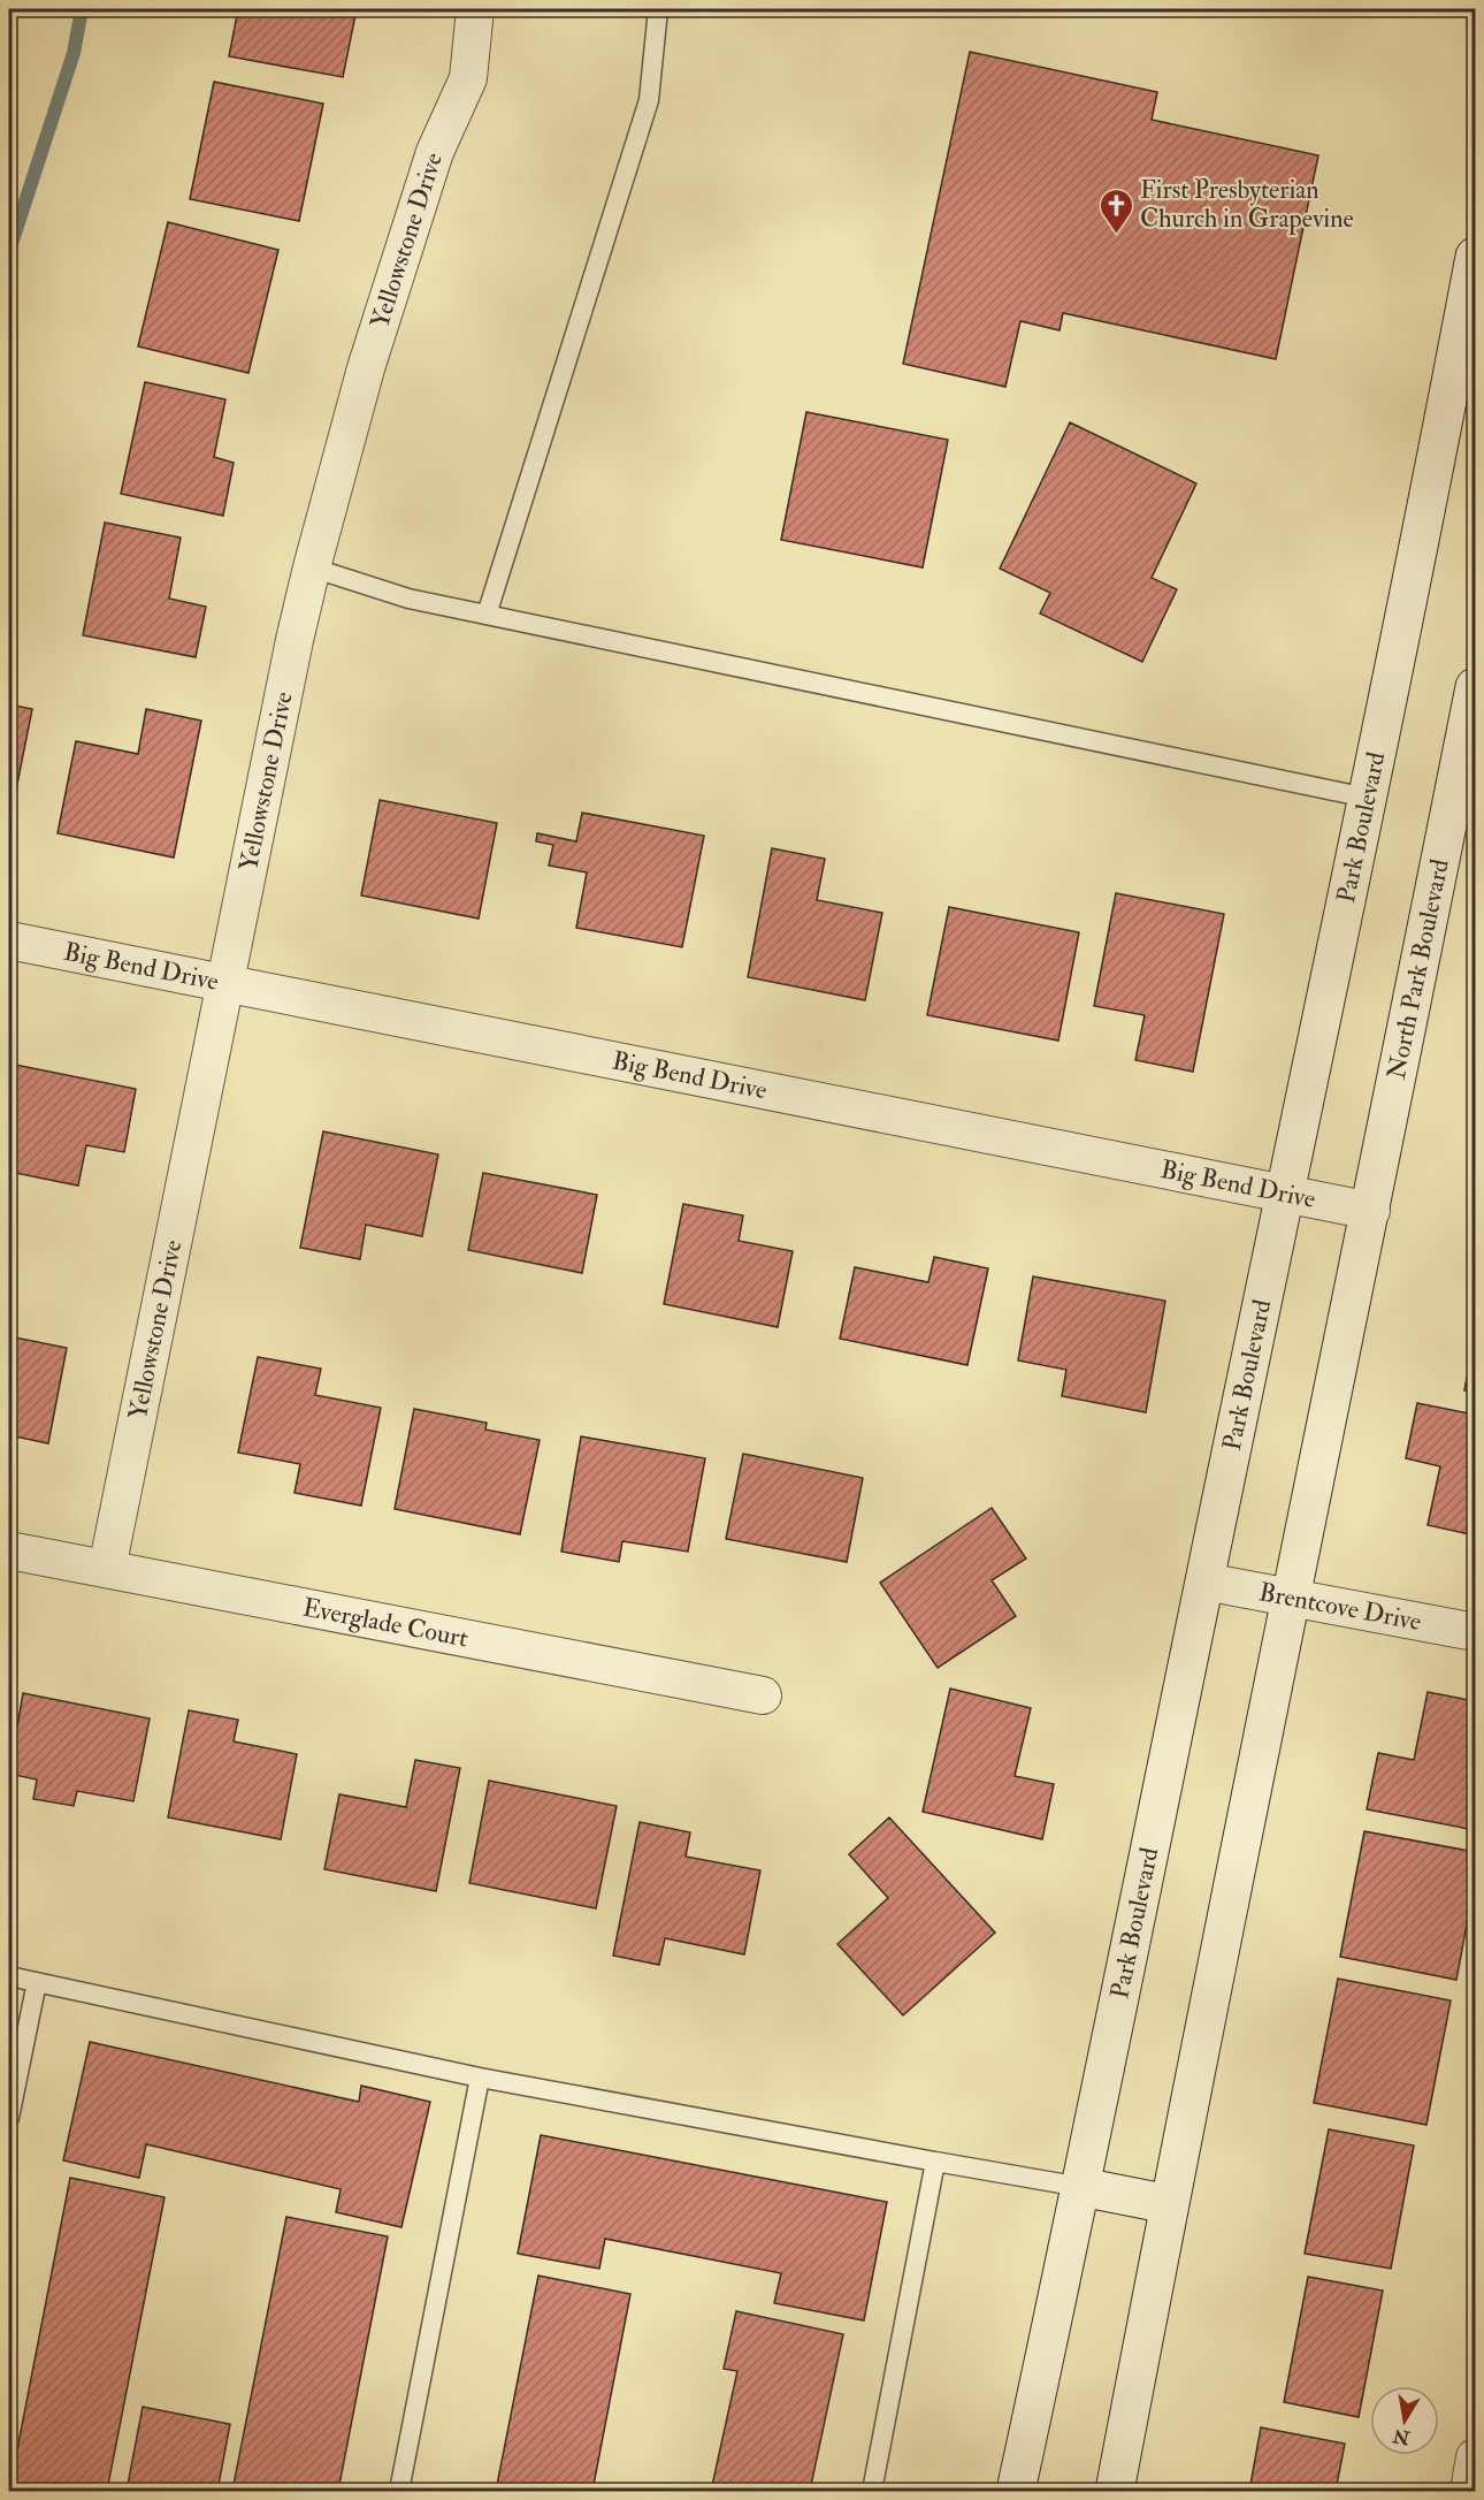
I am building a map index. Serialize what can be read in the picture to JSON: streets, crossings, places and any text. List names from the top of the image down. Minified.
{"streets":{"main road":["Park Boulevard","North Park Boulevard"],"street":["Yellowstone Drive","Big Bend Drive","Brentcove Drive","Everglade Court"]},"crossings":[["Yellowstone Drive","Big Bend Drive"],["Yellowstone Drive","Everglade Court"],["Park Boulevard","Big Bend Drive"],["Park Boulevard","Brentcove Drive"],["Big Bend Drive","North Park Boulevard"]],"places":{"church":["First Presbyterian Church in Grapevine"]},"north":"bottom"}
